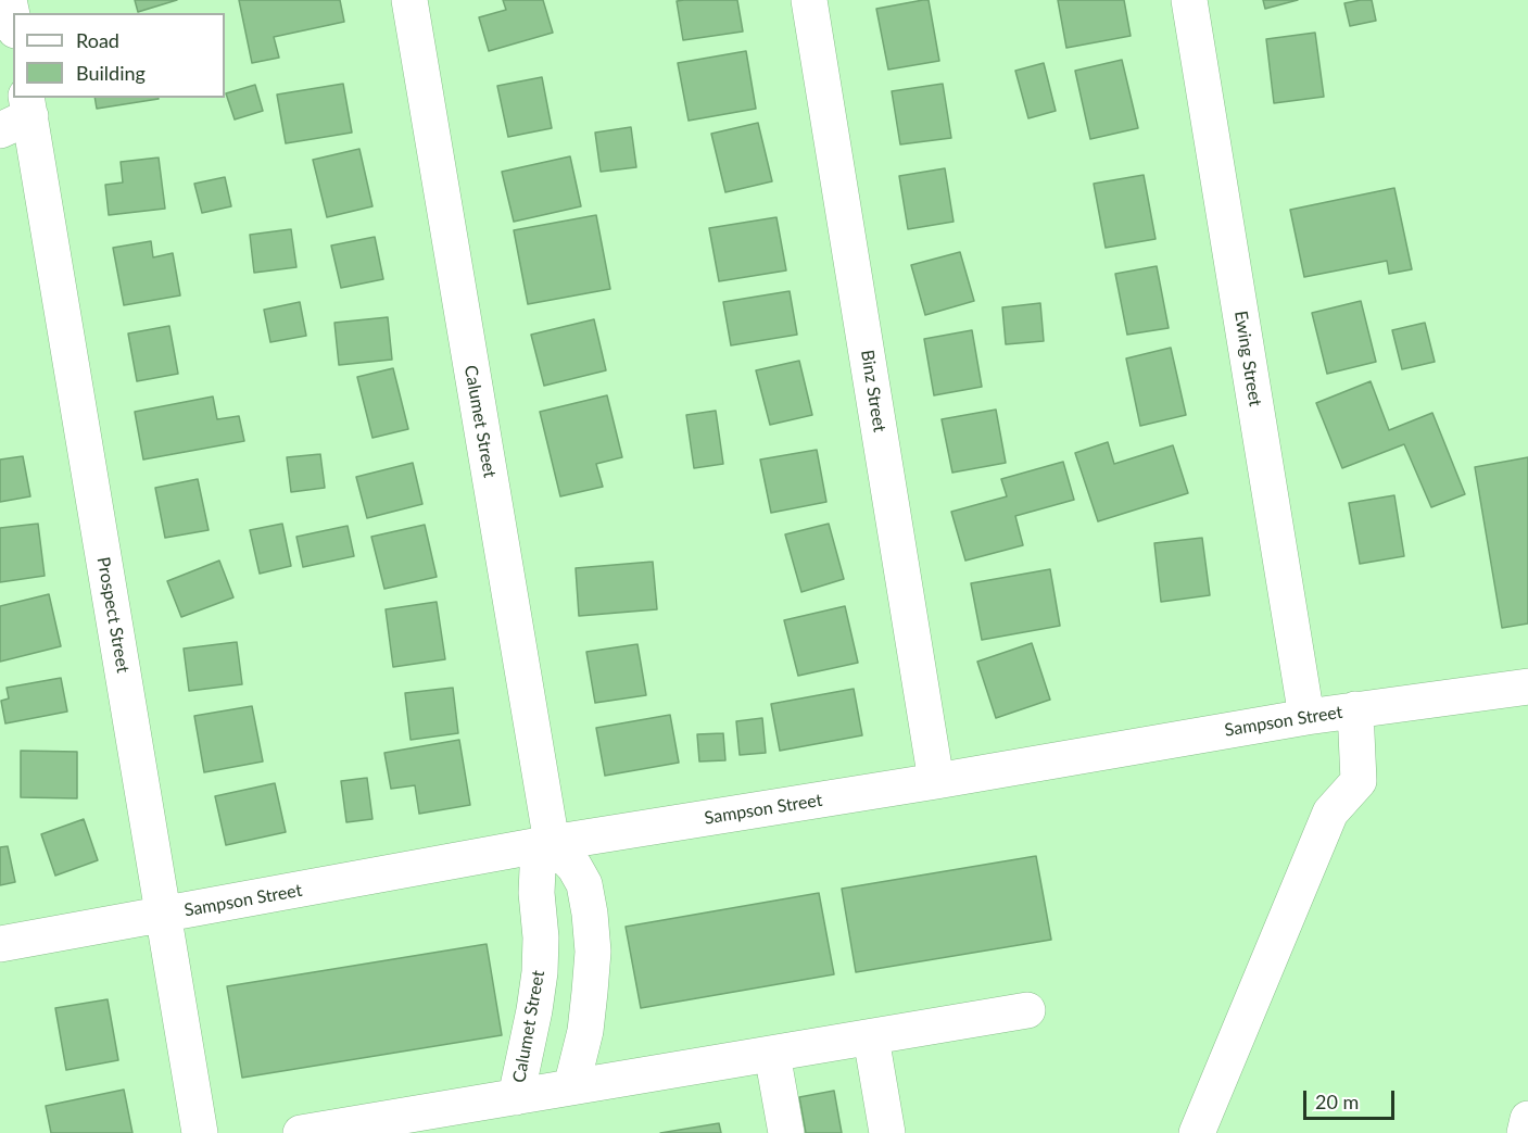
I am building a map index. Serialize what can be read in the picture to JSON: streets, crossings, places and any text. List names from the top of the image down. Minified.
{"streets":{"street":["Ewing Street","Binz Street","Calumet Street","Prospect Street","Sampson Street"]},"crossings":[["Ewing Street","Sampson Street"],["Binz Street","Sampson Street"],["Calumet Street","Sampson Street"],["Prospect Street","Sampson Street"]],"legend":["Road","Building"],"scale_bar":"20 m"}
